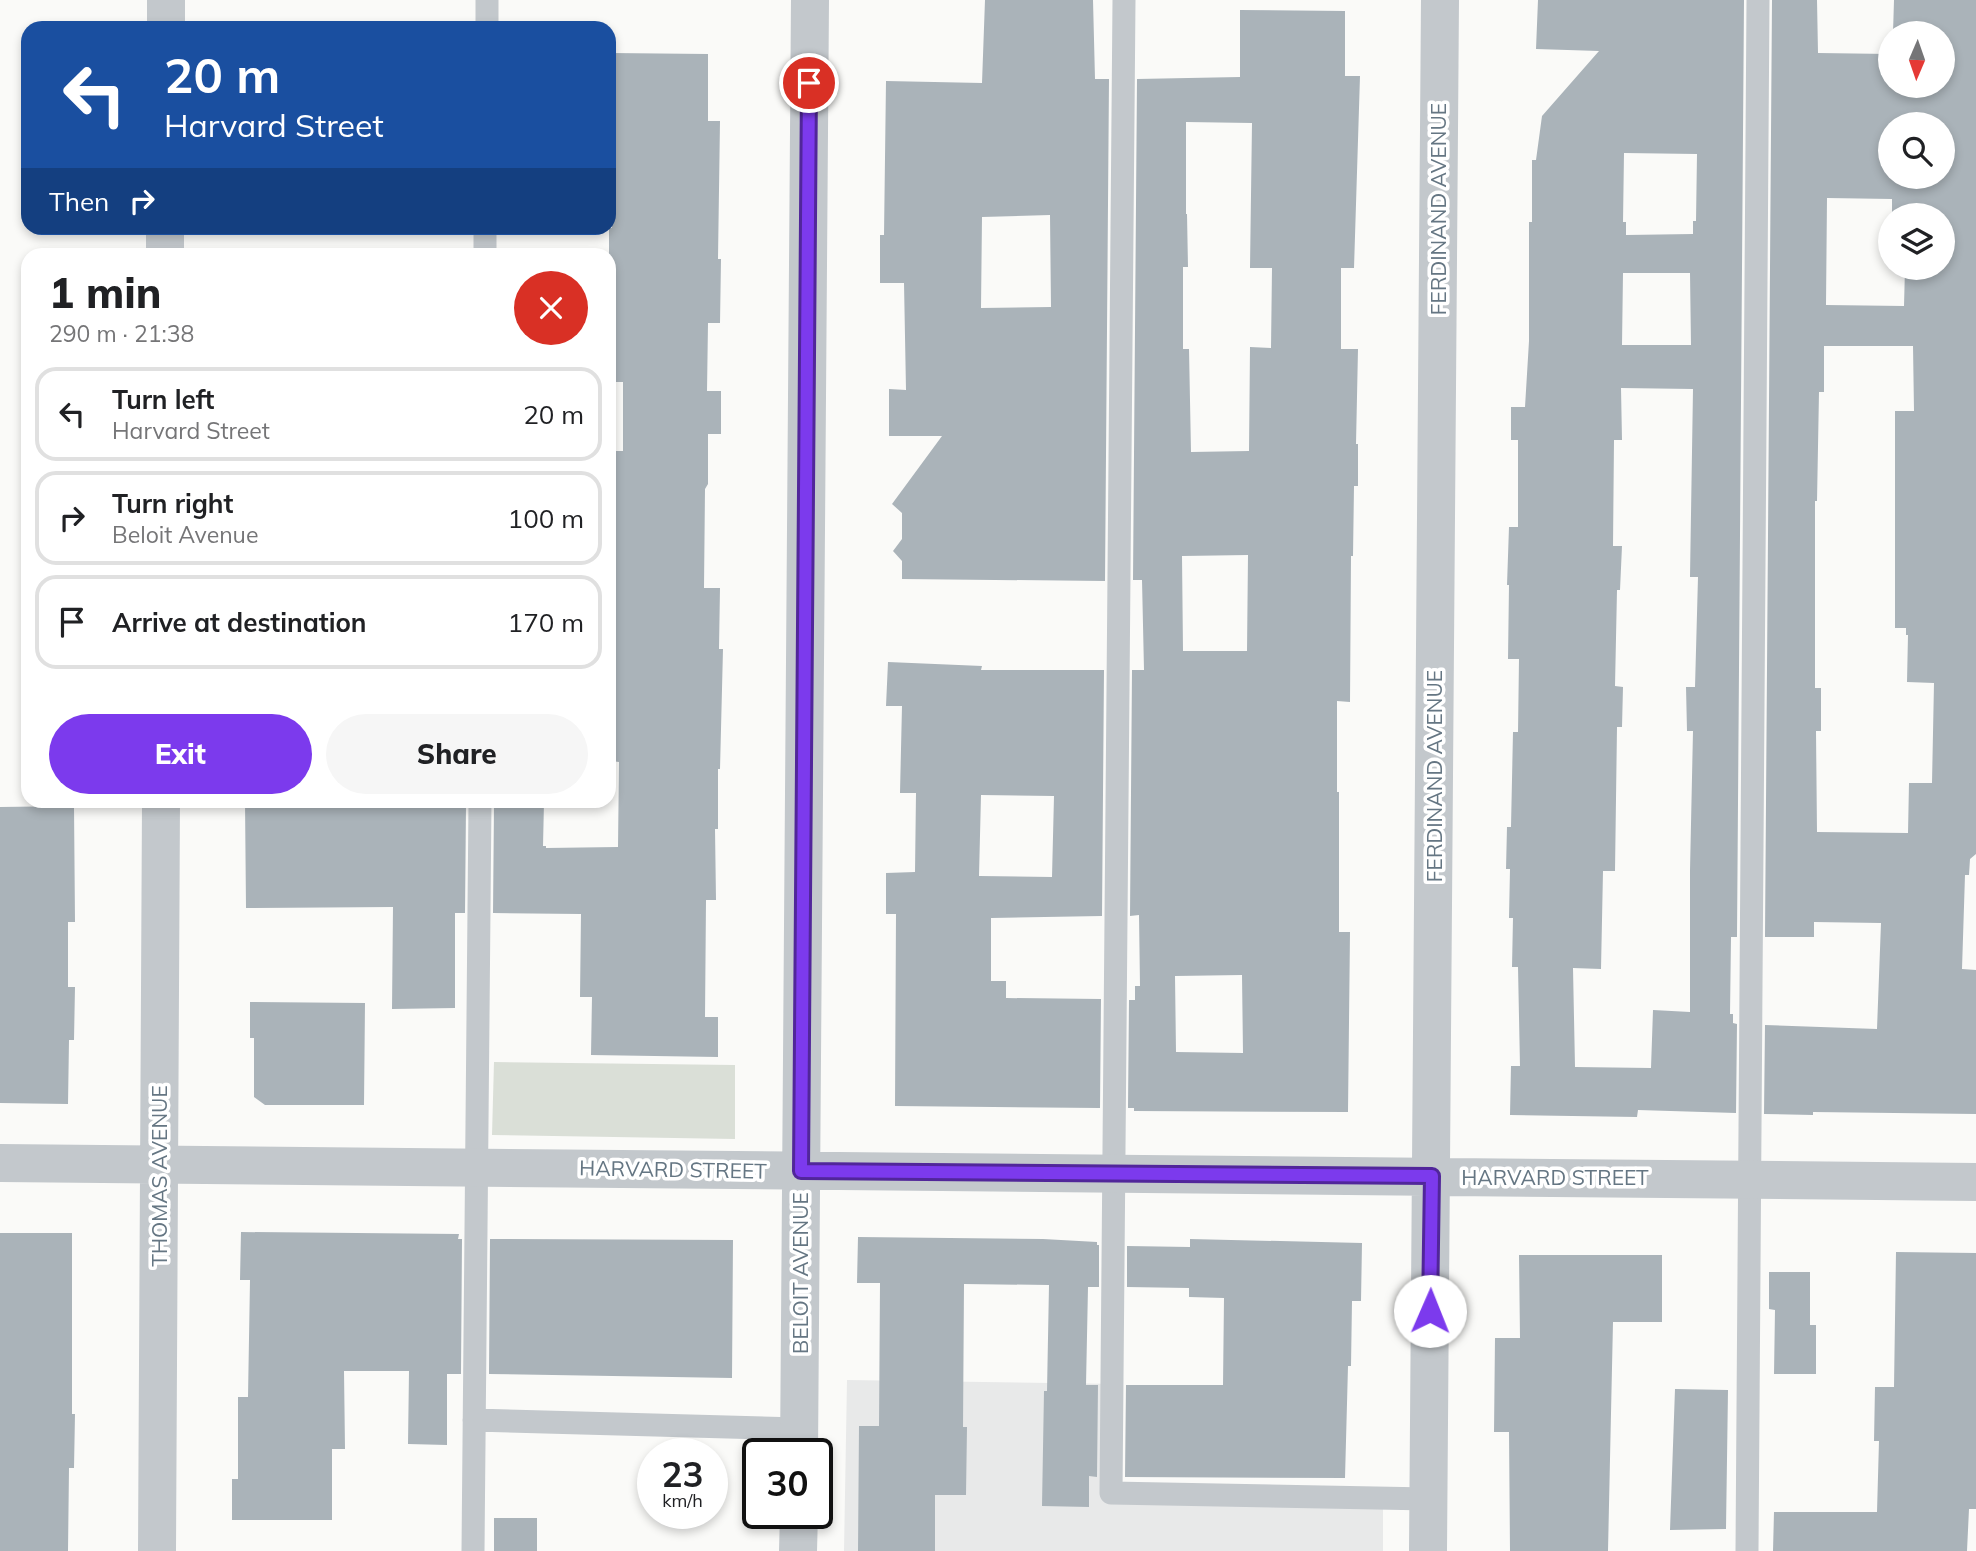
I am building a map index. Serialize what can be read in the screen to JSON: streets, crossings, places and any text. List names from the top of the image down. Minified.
{"streets":{"street":["FERDINAND AVENUE","HARVARD STREET","THOMAS AVENUE","BELOIT AVENUE"]},"crossings":[["FERDINAND AVENUE","HARVARD STREET"],["HARVARD STREET","THOMAS AVENUE"],["HARVARD STREET","BELOIT AVENUE"]],"north":"bottom","page":{"turn":["20 m","Harvard Street"],"then":"Then","heading":["1 min","290 m · 21:38"],"list":[{"name":"Turn left","note":"Harvard Street","value":"20 m"},{"name":"Turn right","note":"Beloit Avenue","value":"100 m"},{"name":"Arrive at destination","value":"170 m"}],"buttons":["Exit","Share"],"speed":"23 km/h","limit":"30"}}
